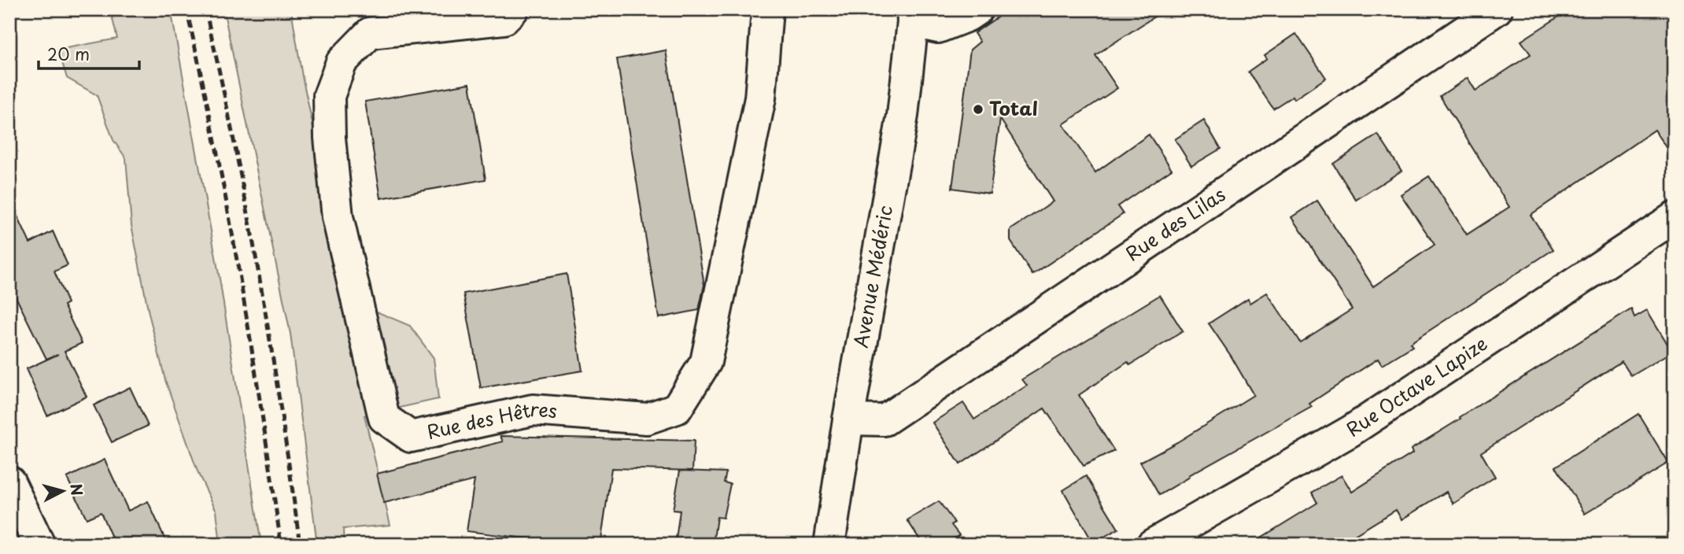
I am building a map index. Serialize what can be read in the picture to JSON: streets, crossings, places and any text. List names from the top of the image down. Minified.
{"streets":{"street":["Rue des Lilas","Avenue Médéric","Rue Octave Lapize","Rue des Hêtres"]},"crossings":[["Rue des Lilas","Avenue Médéric"]],"places":["Total"],"scale_bar":"20 m","north":"right"}
